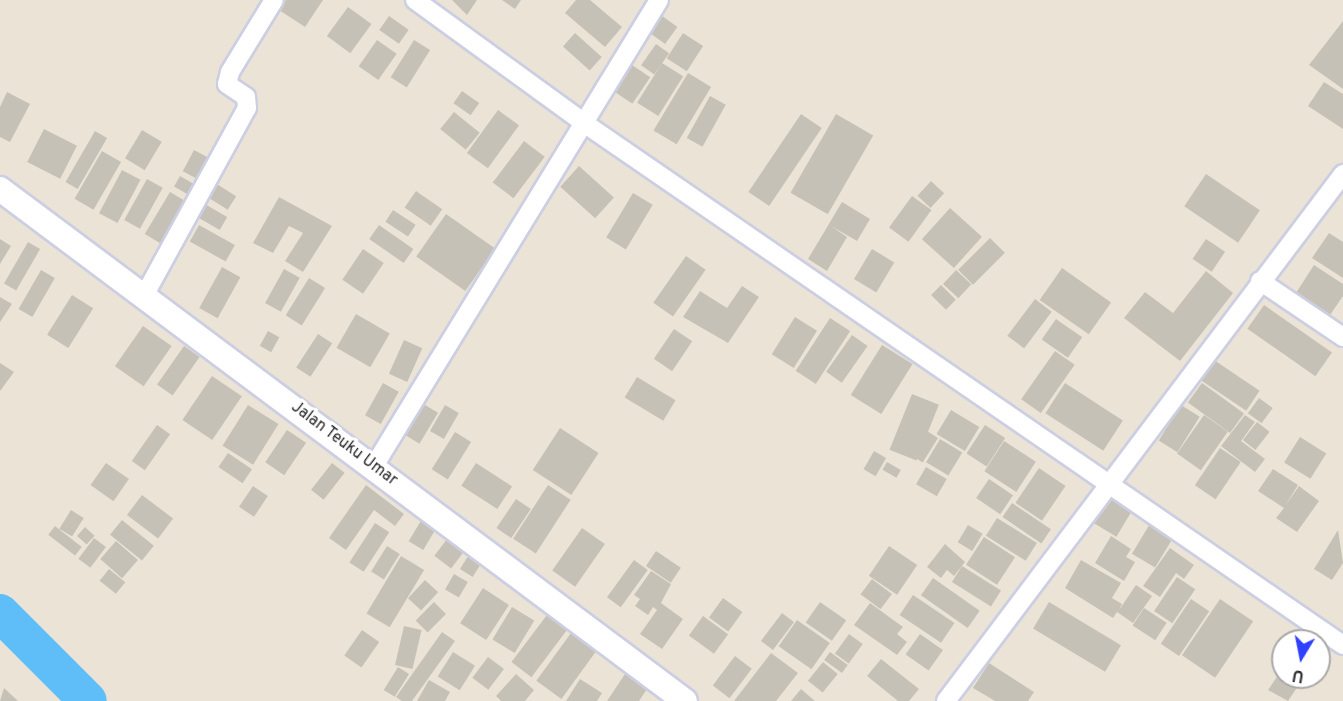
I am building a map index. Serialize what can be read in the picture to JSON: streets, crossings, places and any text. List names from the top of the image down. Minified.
{"streets":{"main road":["Jalan Teuku Umar"]},"north":"bottom"}
